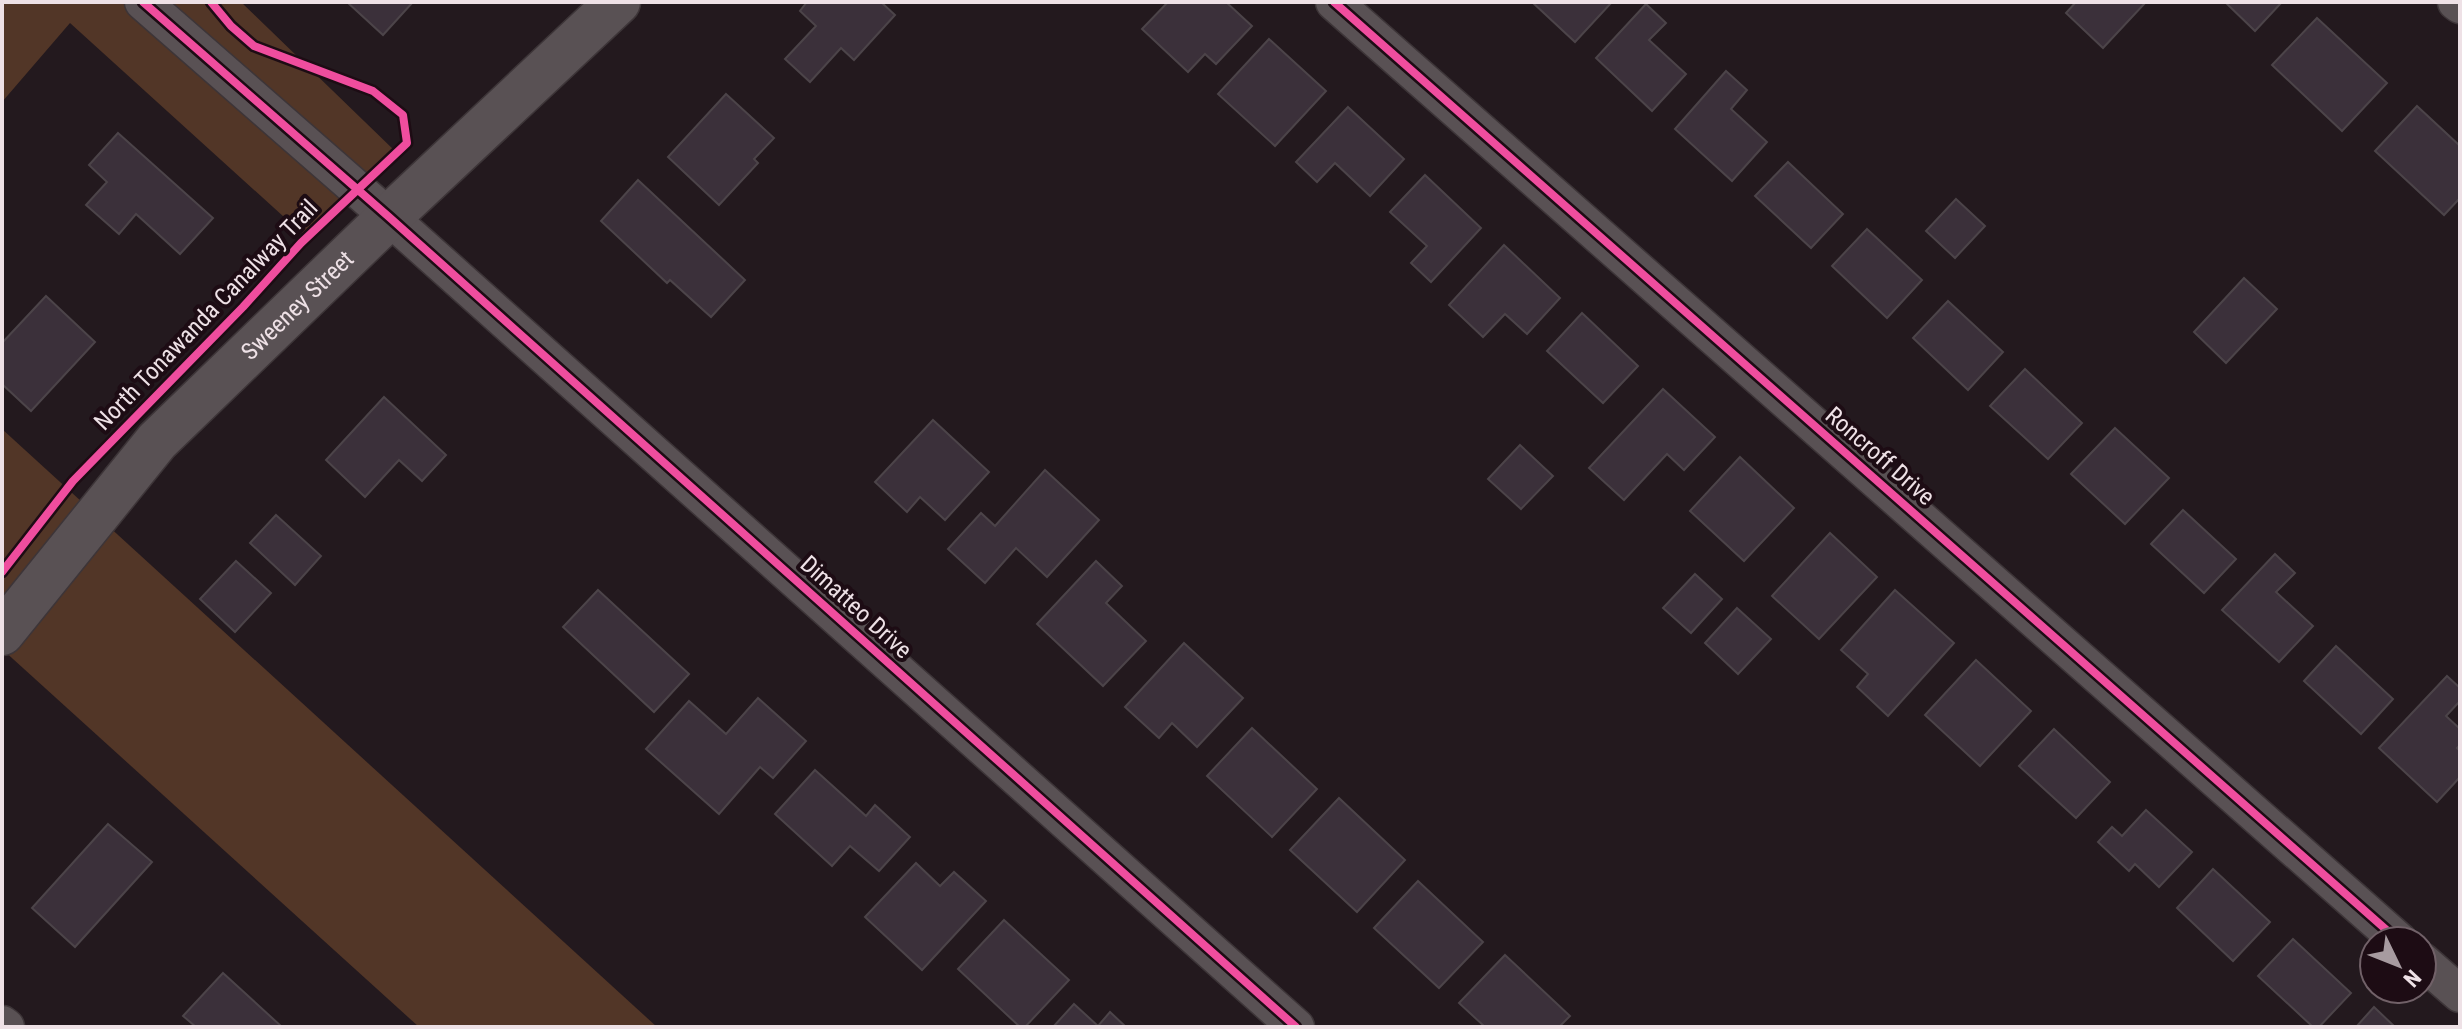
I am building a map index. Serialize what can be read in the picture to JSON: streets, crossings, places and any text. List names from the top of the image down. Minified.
{"streets":{"street":["Sweeney Street","Roncroff Drive","Dimatteo Drive"],"cycle path":["North Tonawanda Canalway Trail"]},"crossings":[["Sweeney Street","Dimatteo Drive"]],"north":"bottom right"}
